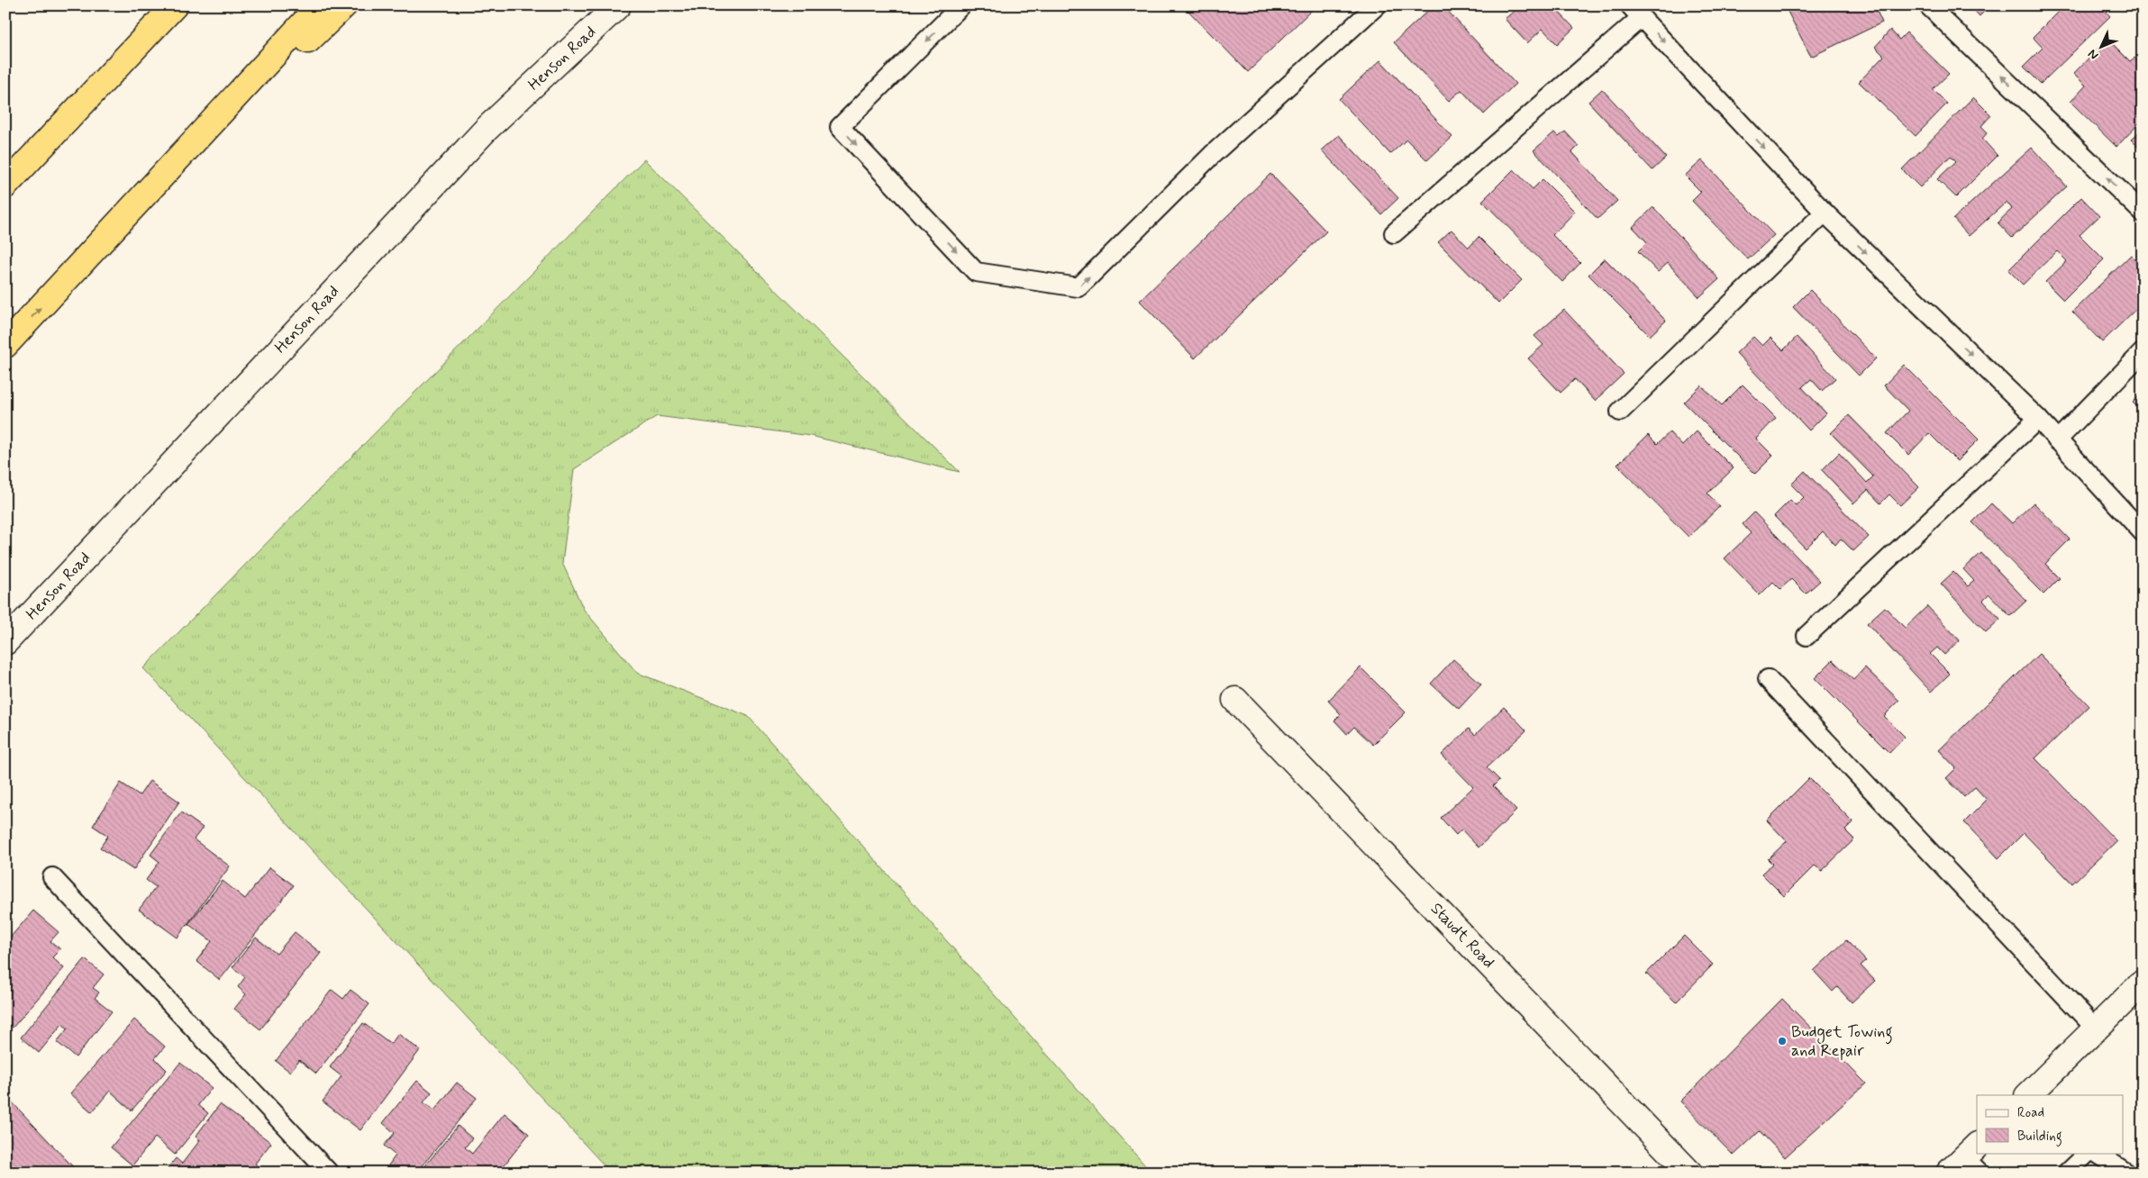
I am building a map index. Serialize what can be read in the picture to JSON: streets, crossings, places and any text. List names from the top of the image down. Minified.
{"streets":{"street":["Henson Road","Staudt Road"]},"places":["Budget Towing and Repair"],"legend":["Road","Building"],"north":"bottom left"}
